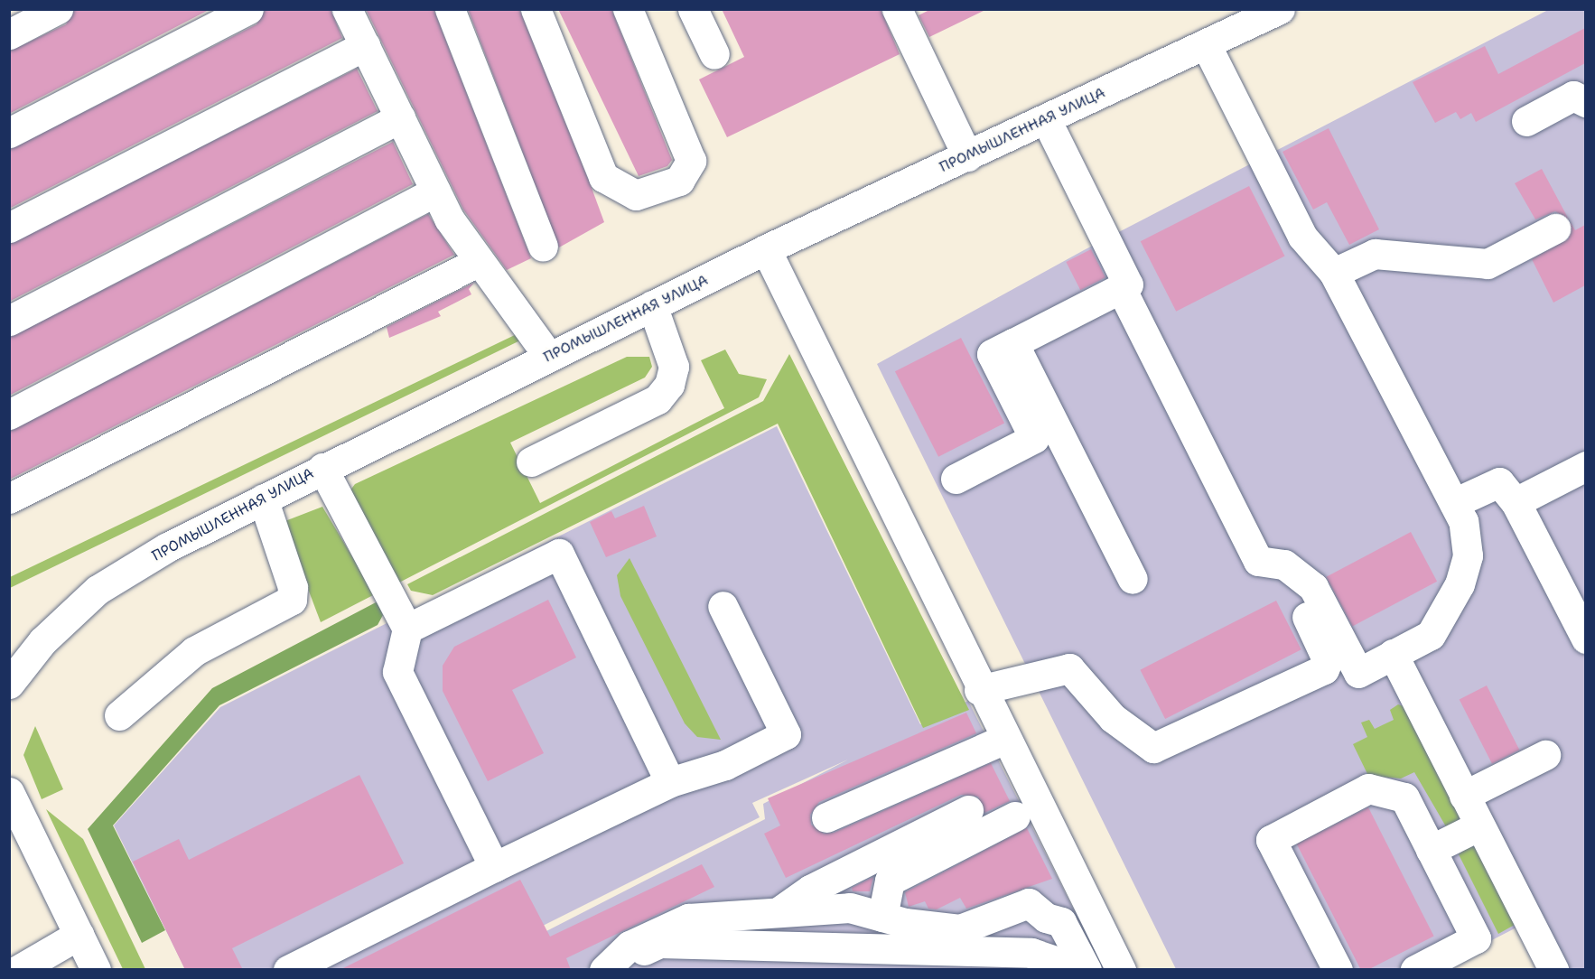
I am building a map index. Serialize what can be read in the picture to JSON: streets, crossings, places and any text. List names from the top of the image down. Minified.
{"streets":{"street":["ПРОМЫШЛЕННАЯ УЛИЦА"]}}
